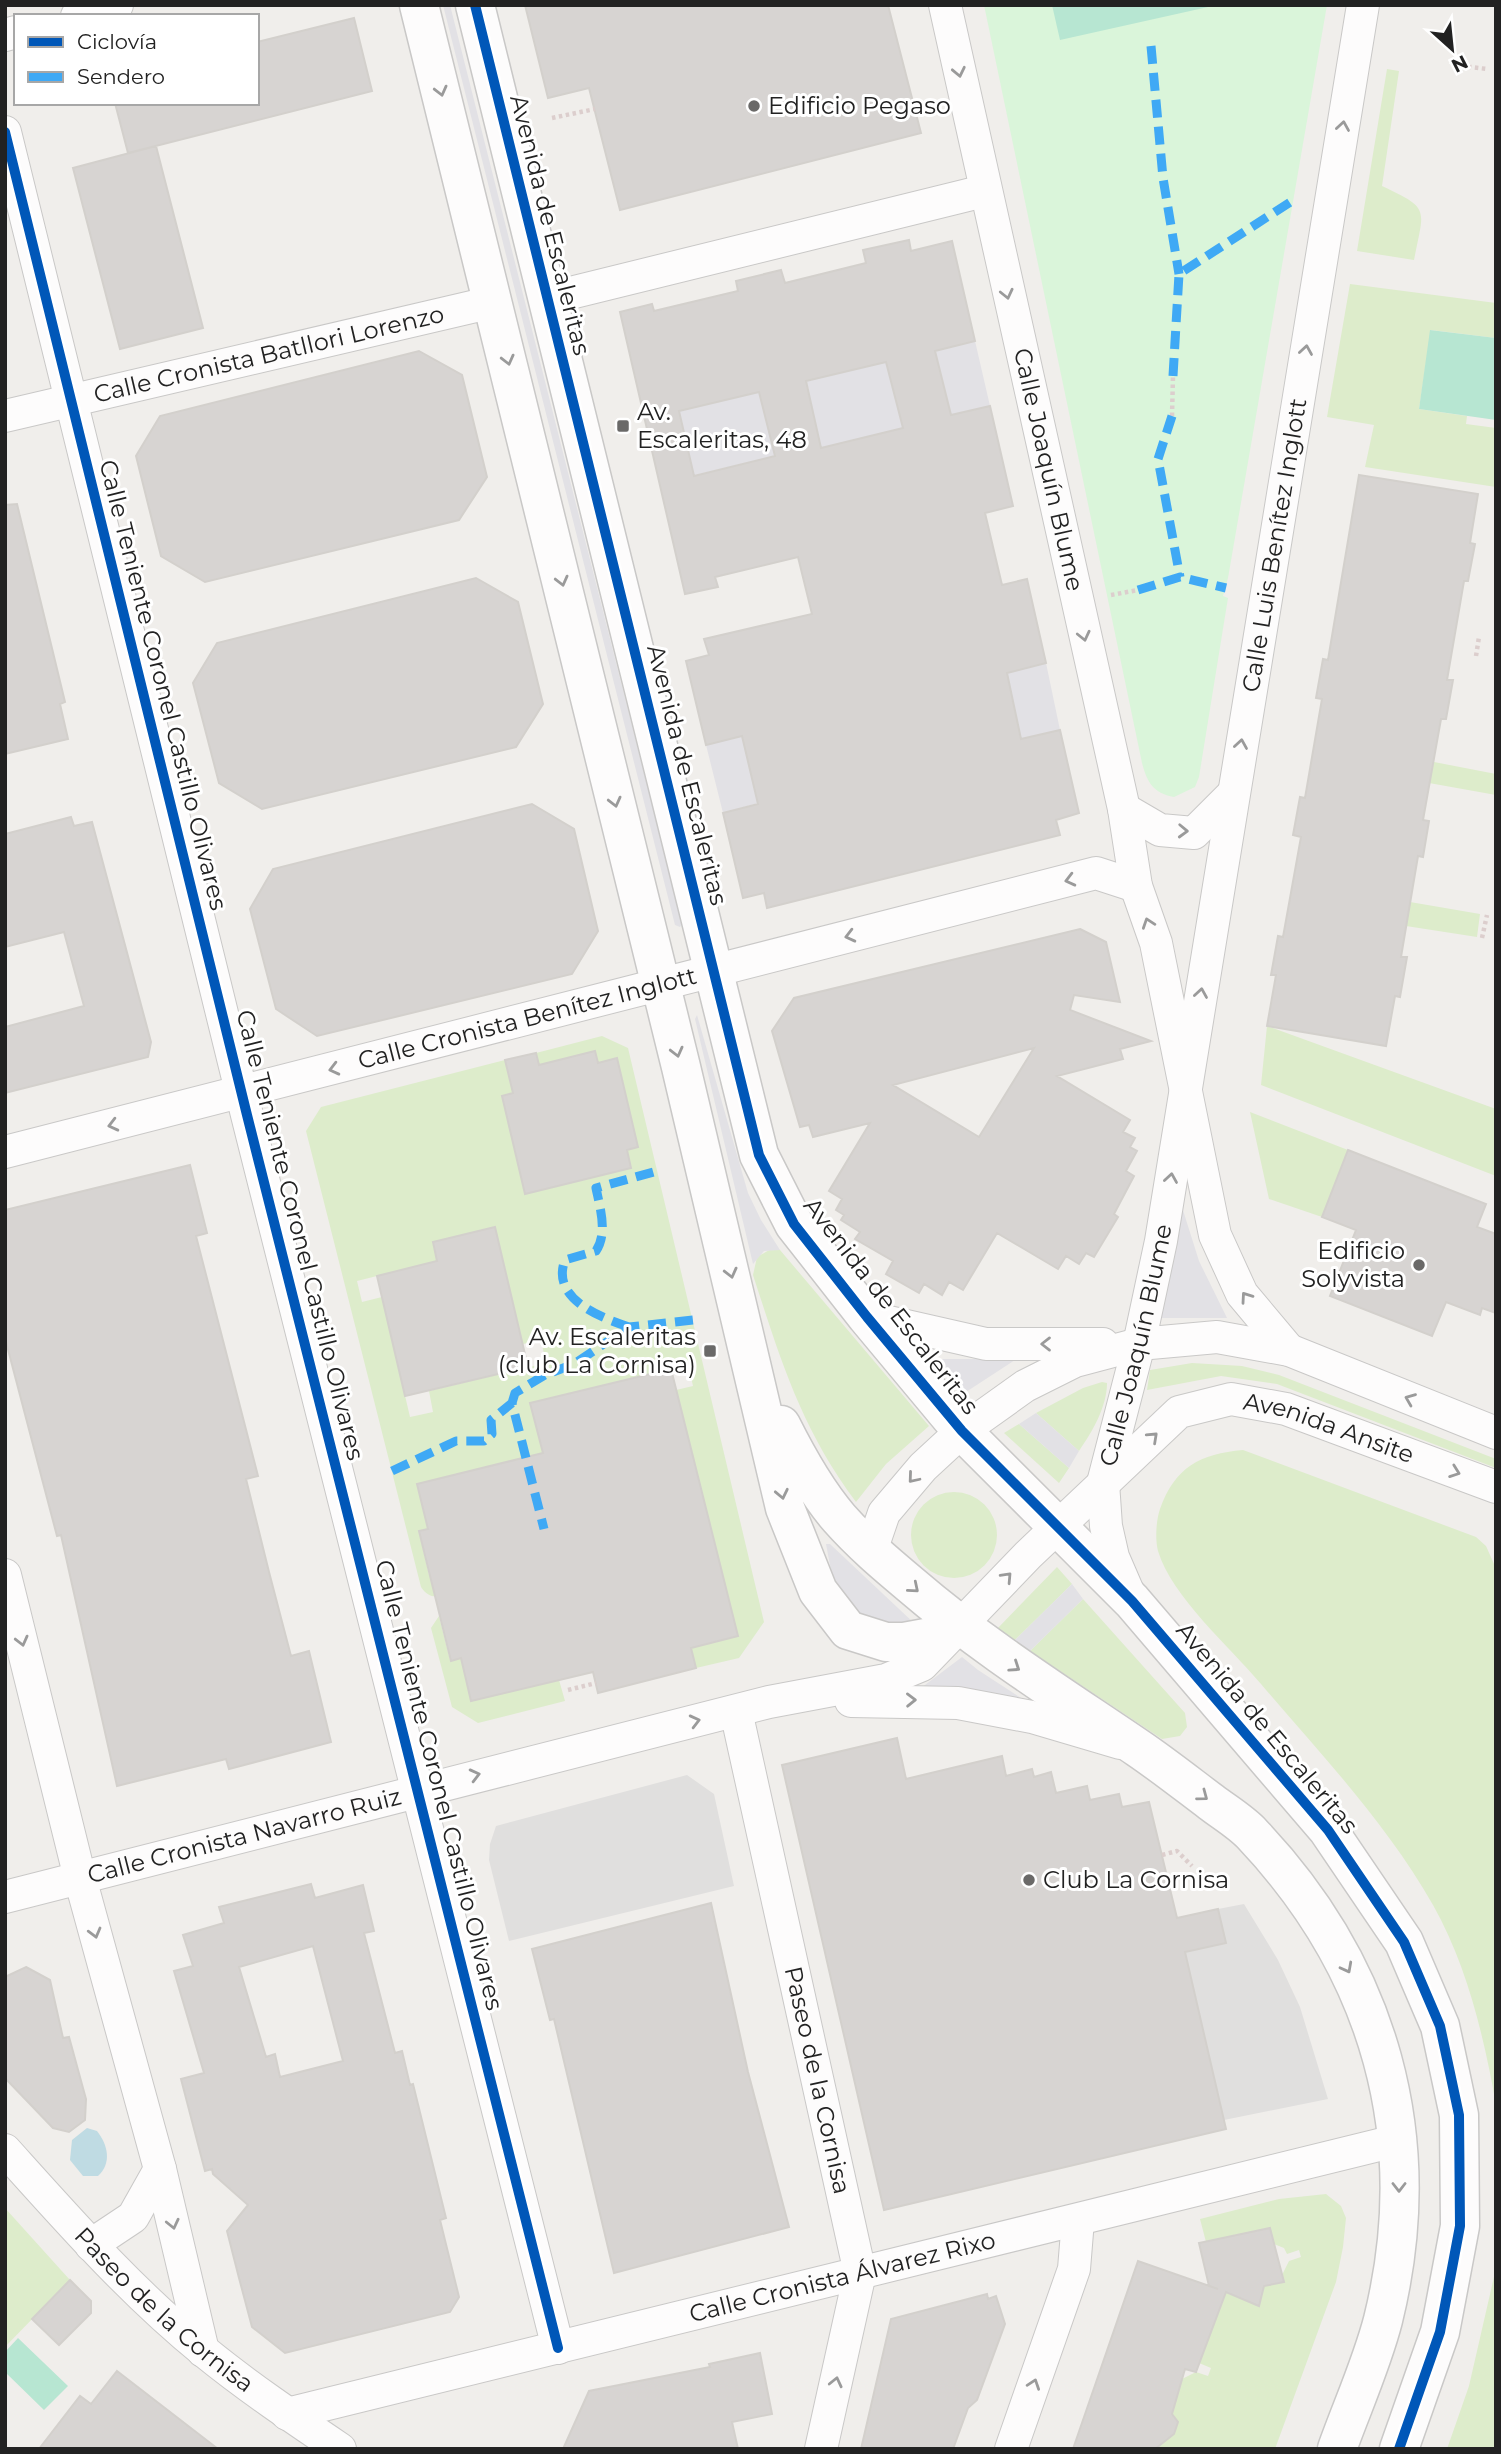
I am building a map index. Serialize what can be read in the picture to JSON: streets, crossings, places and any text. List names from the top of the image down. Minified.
{"streets":{"street":["Avenida de Escaleritas","Calle Cronista Batllori Lorenzo","Calle Joaquín Blume","Calle Luis Benítez Inglott","Calle Teniente Coronel Castillo Olivares","Calle Cronista Benítez Inglott","Avenida Ansite","Calle Cronista Navarro Ruiz","Paseo de la Cornisa","Calle Cronista Álvarez Rixo"]},"crossings":[["Avenida de Escaleritas","Calle Joaquín Blume"],["Avenida de Escaleritas","Calle Cronista Benítez Inglott"],["Avenida de Escaleritas","Calle Cronista Navarro Ruiz"],["Calle Cronista Batllori Lorenzo","Calle Teniente Coronel Castillo Olivares"],["Calle Joaquín Blume","Calle Luis Benítez Inglott"],["Calle Joaquín Blume","Calle Cronista Benítez Inglott"],["Calle Joaquín Blume","Avenida Ansite"],["Calle Joaquín Blume","Calle Cronista Navarro Ruiz"],["Calle Teniente Coronel Castillo Olivares","Calle Cronista Benítez Inglott"],["Calle Teniente Coronel Castillo Olivares","Calle Cronista Navarro Ruiz"],["Calle Teniente Coronel Castillo Olivares","Calle Cronista Álvarez Rixo"],["Avenida Ansite","Calle Cronista Navarro Ruiz"],["Calle Cronista Navarro Ruiz","Paseo de la Cornisa"],["Paseo de la Cornisa","Calle Cronista Álvarez Rixo"]],"one_way":["Calle Luis Benítez Inglott","Calle Cronista Benítez Inglott","Calle Cronista Navarro Ruiz"],"places":{"other":["Edificio Pegaso","Edificio Solyvista","Club La Cornisa"],"transit":["Av. Escaleritas, 48","Av. Escaleritas (club La Cornisa)"]},"legend":["Ciclovía","Sendero"],"north":"bottom right"}
